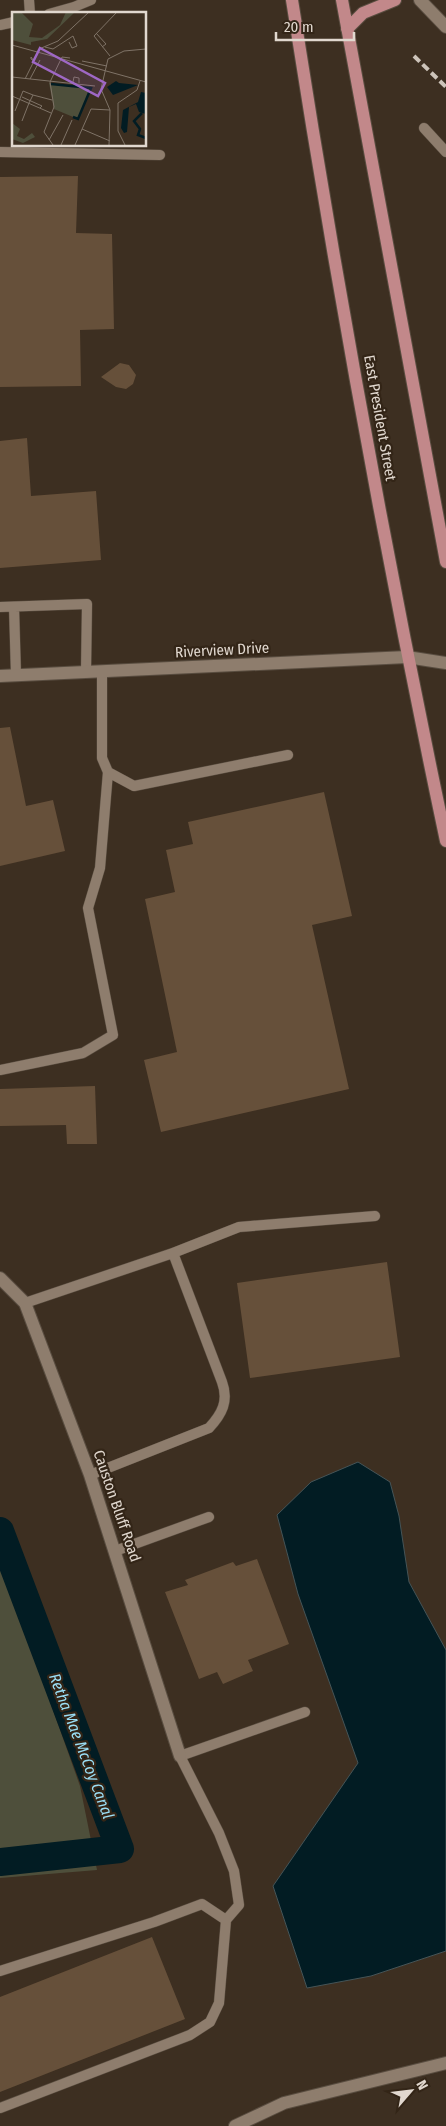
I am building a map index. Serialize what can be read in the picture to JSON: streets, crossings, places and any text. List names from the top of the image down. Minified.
{"streets":{"main road":["East President Street"],"street":["Riverview Drive","Causton Bluff Road"]},"crossings":[["East President Street","Riverview Drive"]],"water":["Retha Mae McCoy Canal"],"scale_bar":"20 m","north":"top right"}
